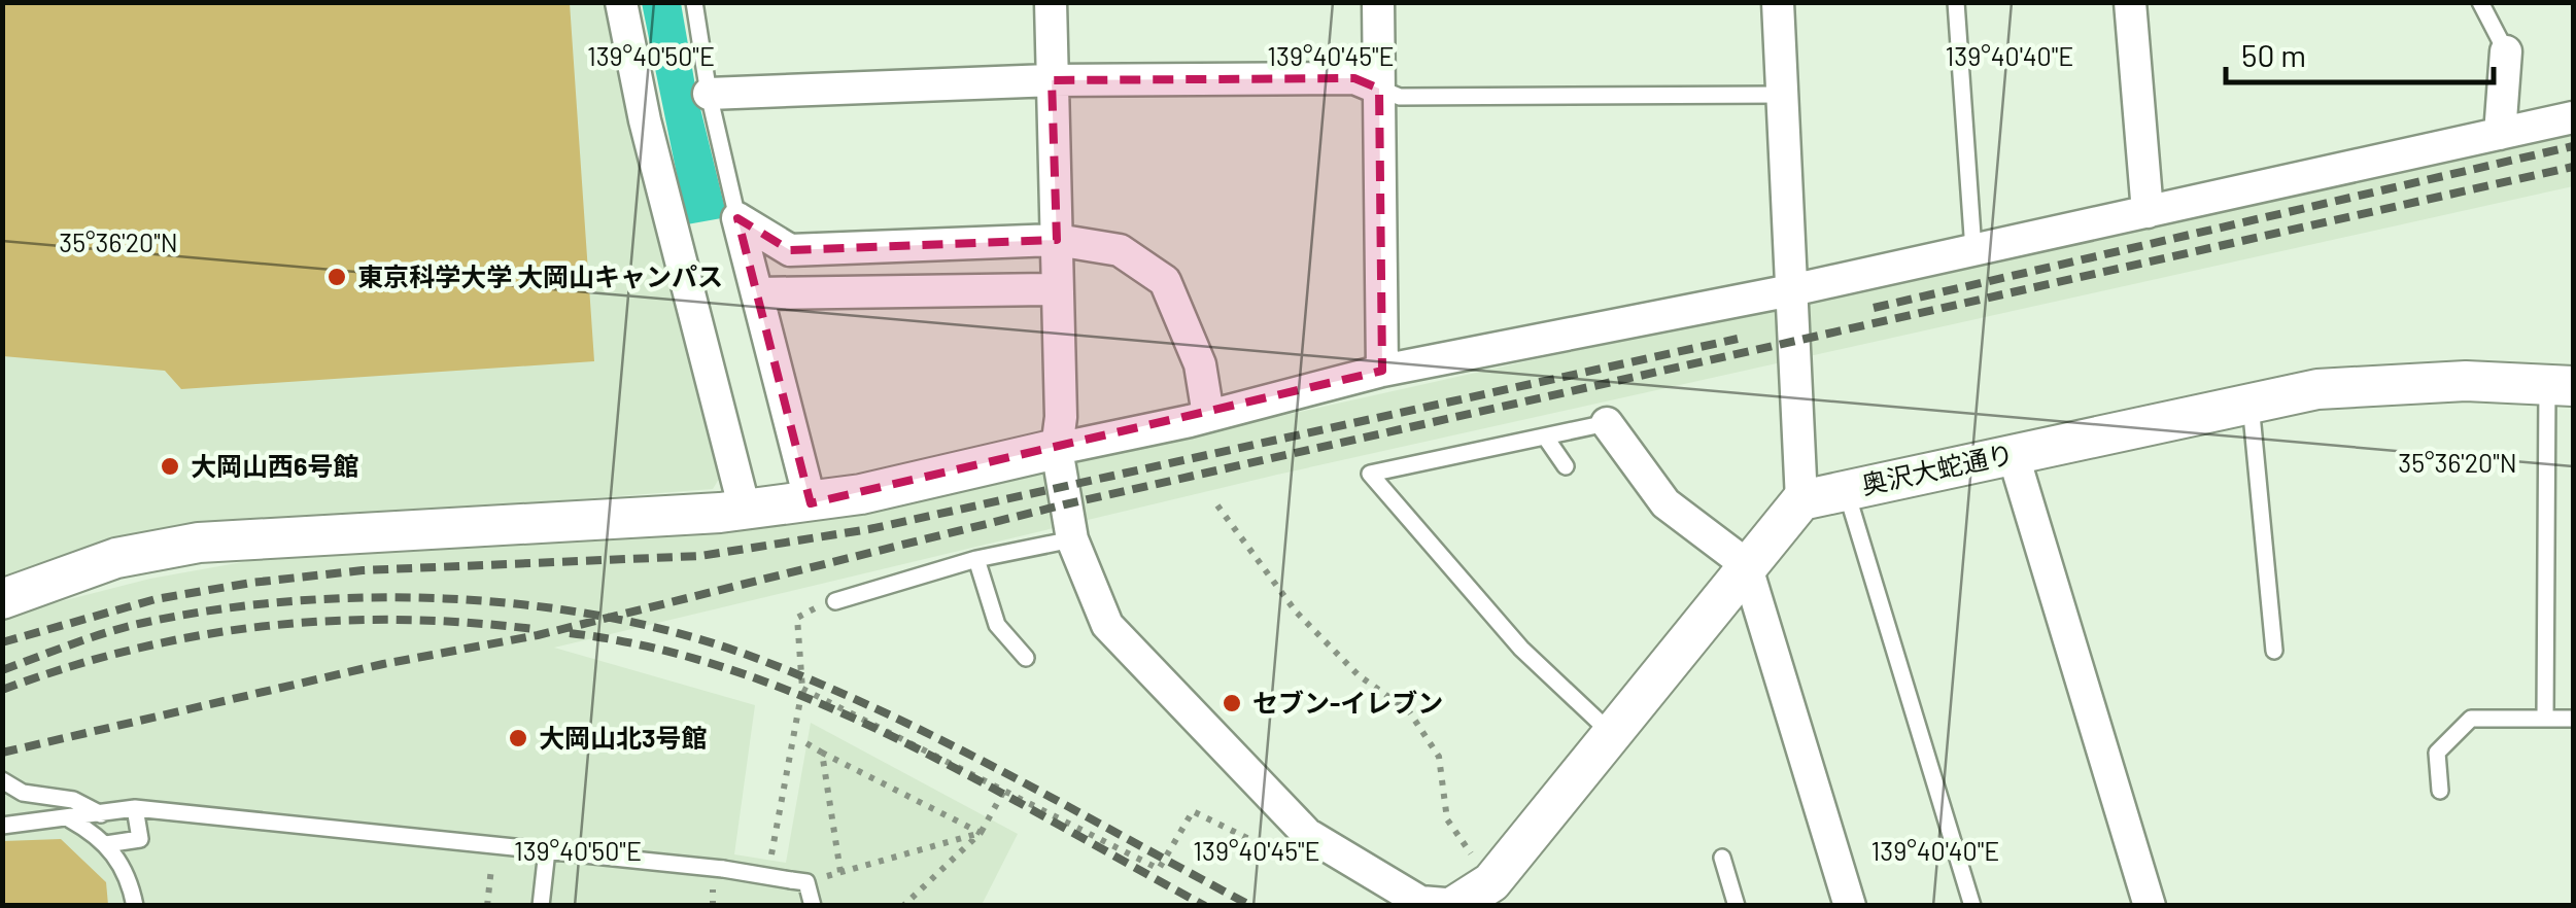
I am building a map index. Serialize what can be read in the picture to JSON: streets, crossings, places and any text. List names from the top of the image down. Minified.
{"streets":{"street":["奥沢大蛇通り"]},"places":["東京科学大学 大岡山キャンパス","大岡山西6号館","セブン-イレブン","大岡山北3号館"],"scale_bar":"50 m","coordinates":["139°40'50\"E","139°40'45\"E","139°40'40\"E","35°36'20\"N"]}
